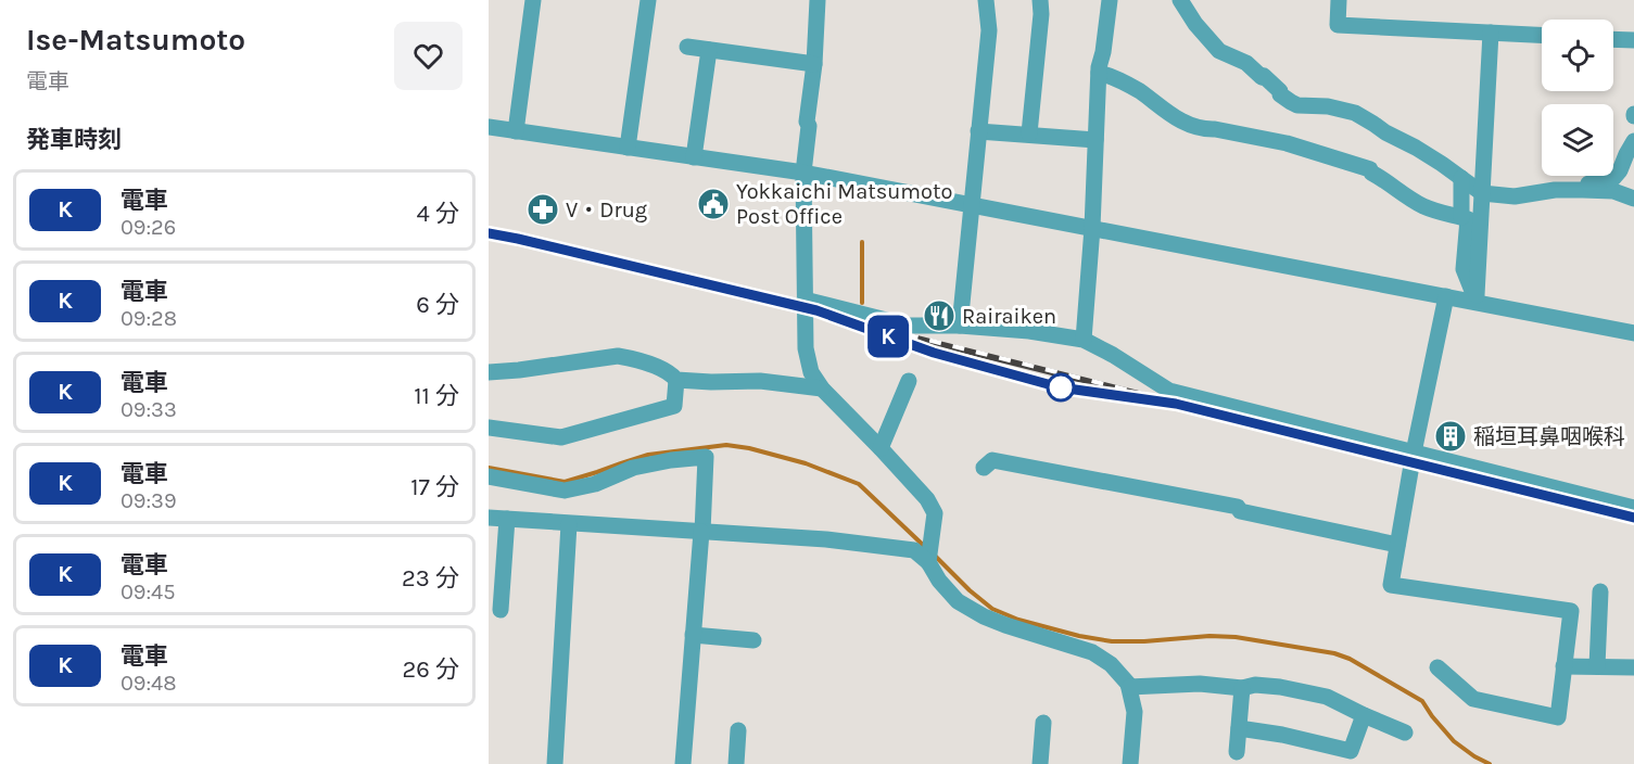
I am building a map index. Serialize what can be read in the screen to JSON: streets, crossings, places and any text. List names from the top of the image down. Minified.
{"places":{"public building":["Yokkaichi Matsumoto Post Office"],"pharmacy":["V・Drug"],"restaurant":["Rairaiken"],"building":["稲垣耳鼻咽喉科"]},"page":{"heading":[["Ise-Matsumoto","電車"],"発車時刻"],"on_map":"K","list":[{"mark":"K","name":"電車","note":"09:26","value":"4 分"},{"mark":"K","name":"電車","note":"09:28","value":"6 分"},{"mark":"K","name":"電車","note":"09:33","value":"11 分"},{"mark":"K","name":"電車","note":"09:39","value":"17 分"},{"mark":"K","name":"電車","note":"09:45","value":"23 分"},{"mark":"K","name":"電車","note":"09:48","value":"26 分"}]}}
